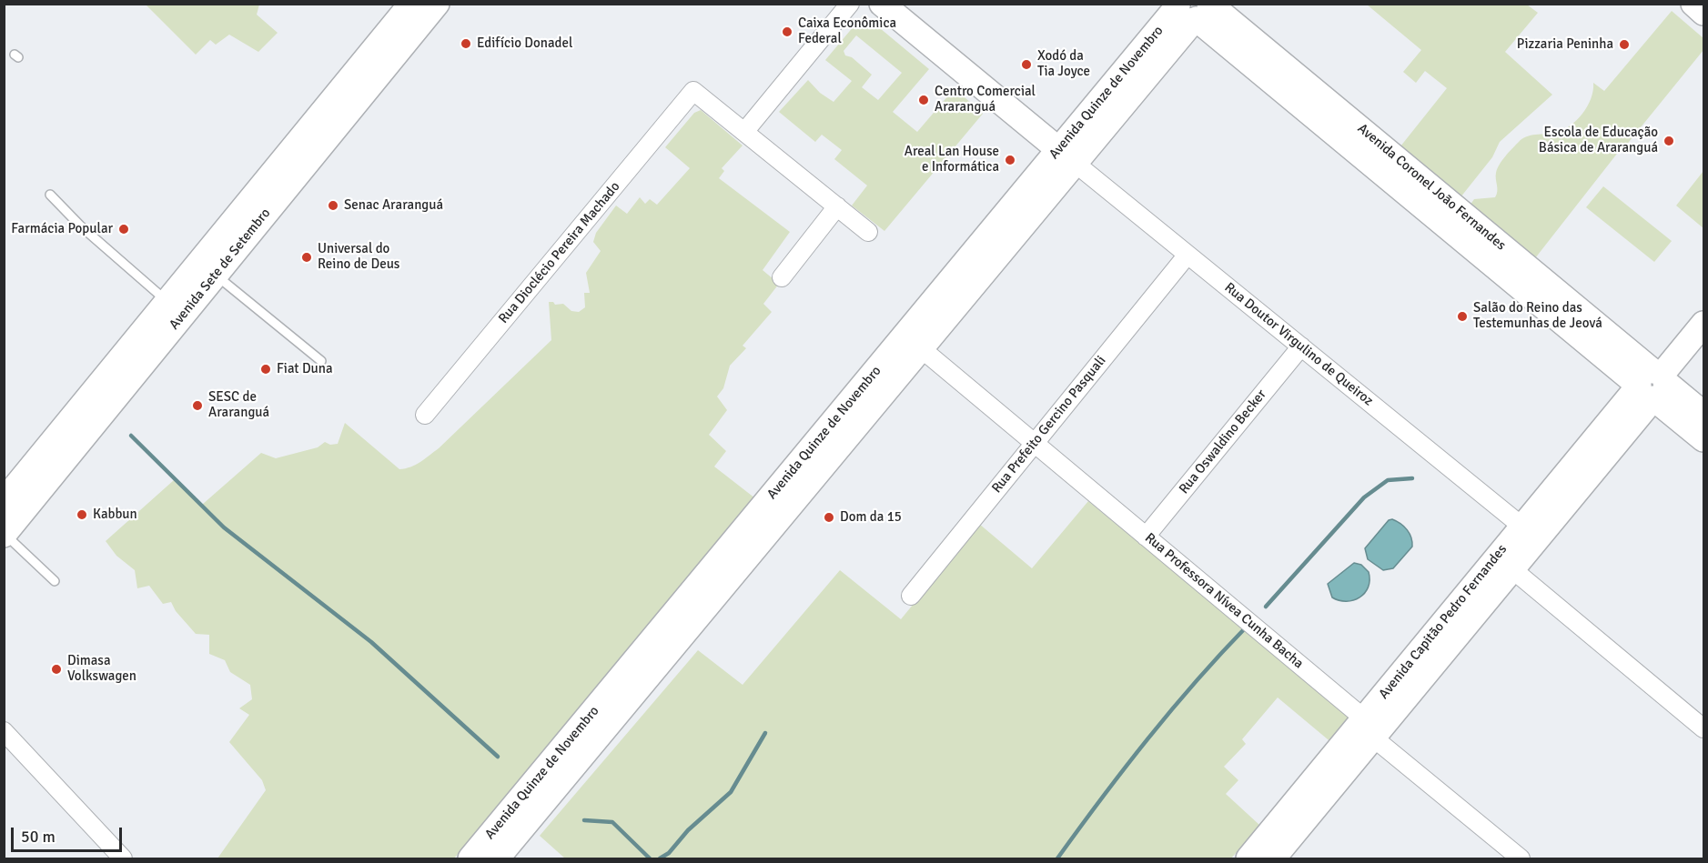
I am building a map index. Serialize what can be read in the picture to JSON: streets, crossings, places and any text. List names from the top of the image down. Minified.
{"streets":{"street":["Avenida Quinze de Novembro","Avenida Coronel João Fernandes","Rua Dioclécio Pereira Machado","Avenida Sete de Setembro","Rua Doutor Virgulino de Queiroz","Rua Prefeito Gercino Pasquali","Rua Oswaldino Becker","Rua Professora Nívea Cunha Bacha","Avenida Capitão Pedro Fernandes"]},"crossings":[["Avenida Quinze de Novembro","Avenida Coronel João Fernandes"],["Avenida Quinze de Novembro","Rua Doutor Virgulino de Queiroz"],["Avenida Quinze de Novembro","Rua Professora Nívea Cunha Bacha"],["Avenida Coronel João Fernandes","Avenida Capitão Pedro Fernandes"],["Rua Doutor Virgulino de Queiroz","Rua Prefeito Gercino Pasquali"],["Rua Doutor Virgulino de Queiroz","Rua Oswaldino Becker"],["Rua Doutor Virgulino de Queiroz","Avenida Capitão Pedro Fernandes"],["Rua Prefeito Gercino Pasquali","Rua Professora Nívea Cunha Bacha"],["Rua Oswaldino Becker","Rua Professora Nívea Cunha Bacha"],["Rua Professora Nívea Cunha Bacha","Avenida Capitão Pedro Fernandes"]],"places":["Caixa Econômica Federal","Edifício Donadel","Pizzaria Peninha","Xodó da Tia Joyce","Centro Comercial Araranguá","Escola de Educação Básica de Araranguá","Areal Lan House e Informática","Senac Araranguá","Farmácia Popular","Universal do Reino de Deus","Salão do Reino das Testemunhas de Jeová","Fiat Duna","SESC de Araranguá","Kabbun","Dom da 15","Dimasa Volkswagen"],"scale_bar":"50 m"}
